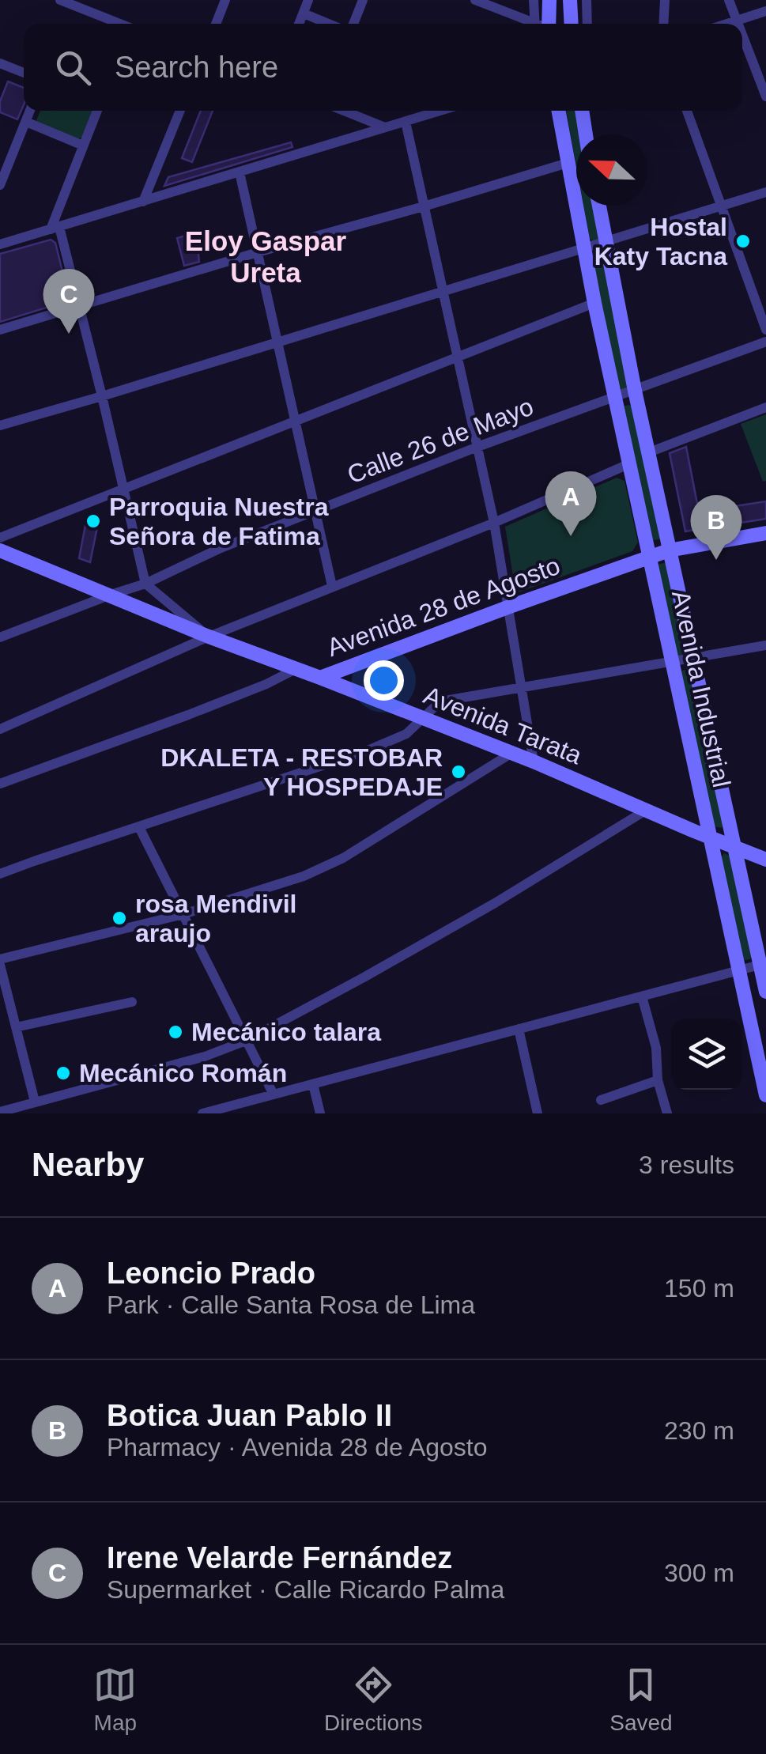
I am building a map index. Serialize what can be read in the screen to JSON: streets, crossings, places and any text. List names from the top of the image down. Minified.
{"streets":{"main road":["Avenida 28 de Agosto","Avenida Industrial","Avenida Tarata"],"street":["Calle 26 de Mayo"]},"crossings":[["Calle 26 de Mayo","Avenida Industrial"],["Calle 26 de Mayo","Avenida Tarata"],["Avenida 28 de Agosto","Avenida Industrial"],["Avenida 28 de Agosto","Avenida Tarata"],["Avenida Industrial","Avenida Tarata"]],"districts":["Eloy Gaspar Ureta"],"places":["Hostal Katy Tacna","Parroquia Nuestra Señora de Fatima","DKALETA - RESTOBAR Y HOSPEDAJE","rosa Mendivil araujo","Mecánico talara","Mecánico Román"],"north":"left","page":{"search":"Search here","pins":["C","A","B"],"heading":["Nearby","3 results"],"list":[{"mark":"A","name":"Leoncio Prado","note":"Park · Calle Santa Rosa de Lima","value":"150 m"},{"mark":"B","name":"Botica Juan Pablo II","note":"Pharmacy · Avenida 28 de Agosto","value":"230 m"},{"mark":"C","name":"Irene Velarde Fernández","note":"Supermarket · Calle Ricardo Palma","value":"300 m"}],"nav":["Map","Directions","Saved"]}}
